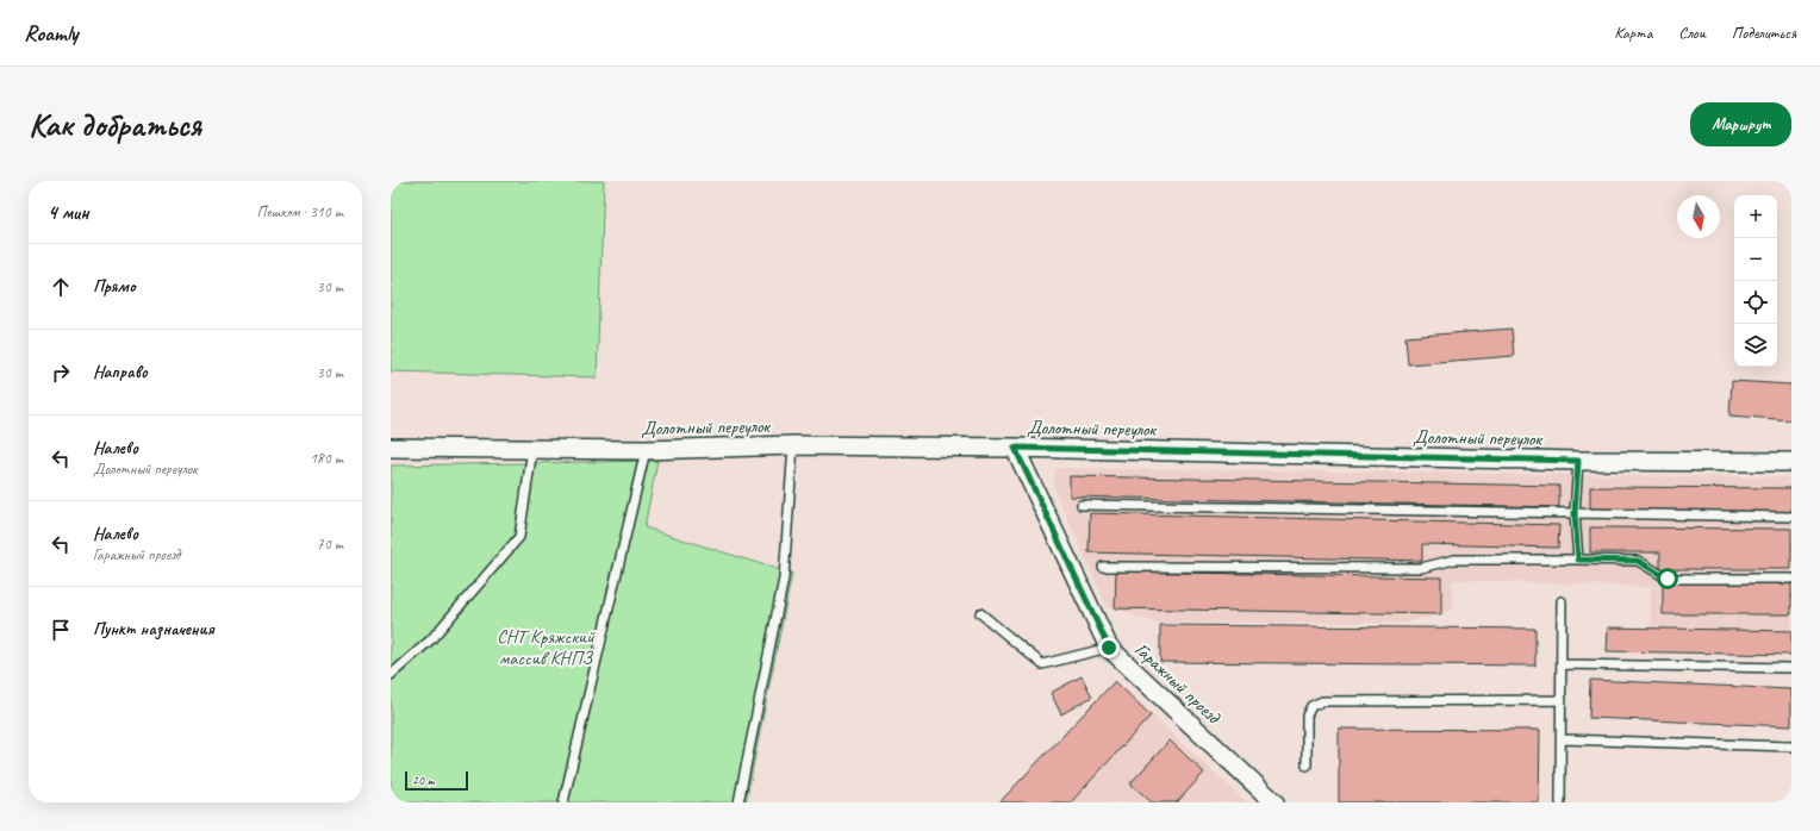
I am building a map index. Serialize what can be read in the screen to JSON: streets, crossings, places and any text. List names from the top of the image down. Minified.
{"streets":{"street":["Долотный переулок","Гаражный проезд"]},"crossings":[["Долотный переулок","Гаражный проезд"]],"parks":["СНТ Кряжский массив КНПЗ"],"scale_bar":"20 m","north":"bottom","page":{"header":"Roamly","nav":["Карта","Слои","Поделиться"],"buttons":"Маршрут","title":"Как добраться","heading":["4 мин","Пешком · 310 m"],"map_buttons":["+","−"],"list":[["Прямо","30 m"],["Направо","30 m"],["Налево","Долотный переулок","180 m"],["Налево","Гаражный проезд","70 m"],"Пункт назначения"],"scale":"20 m"}}
